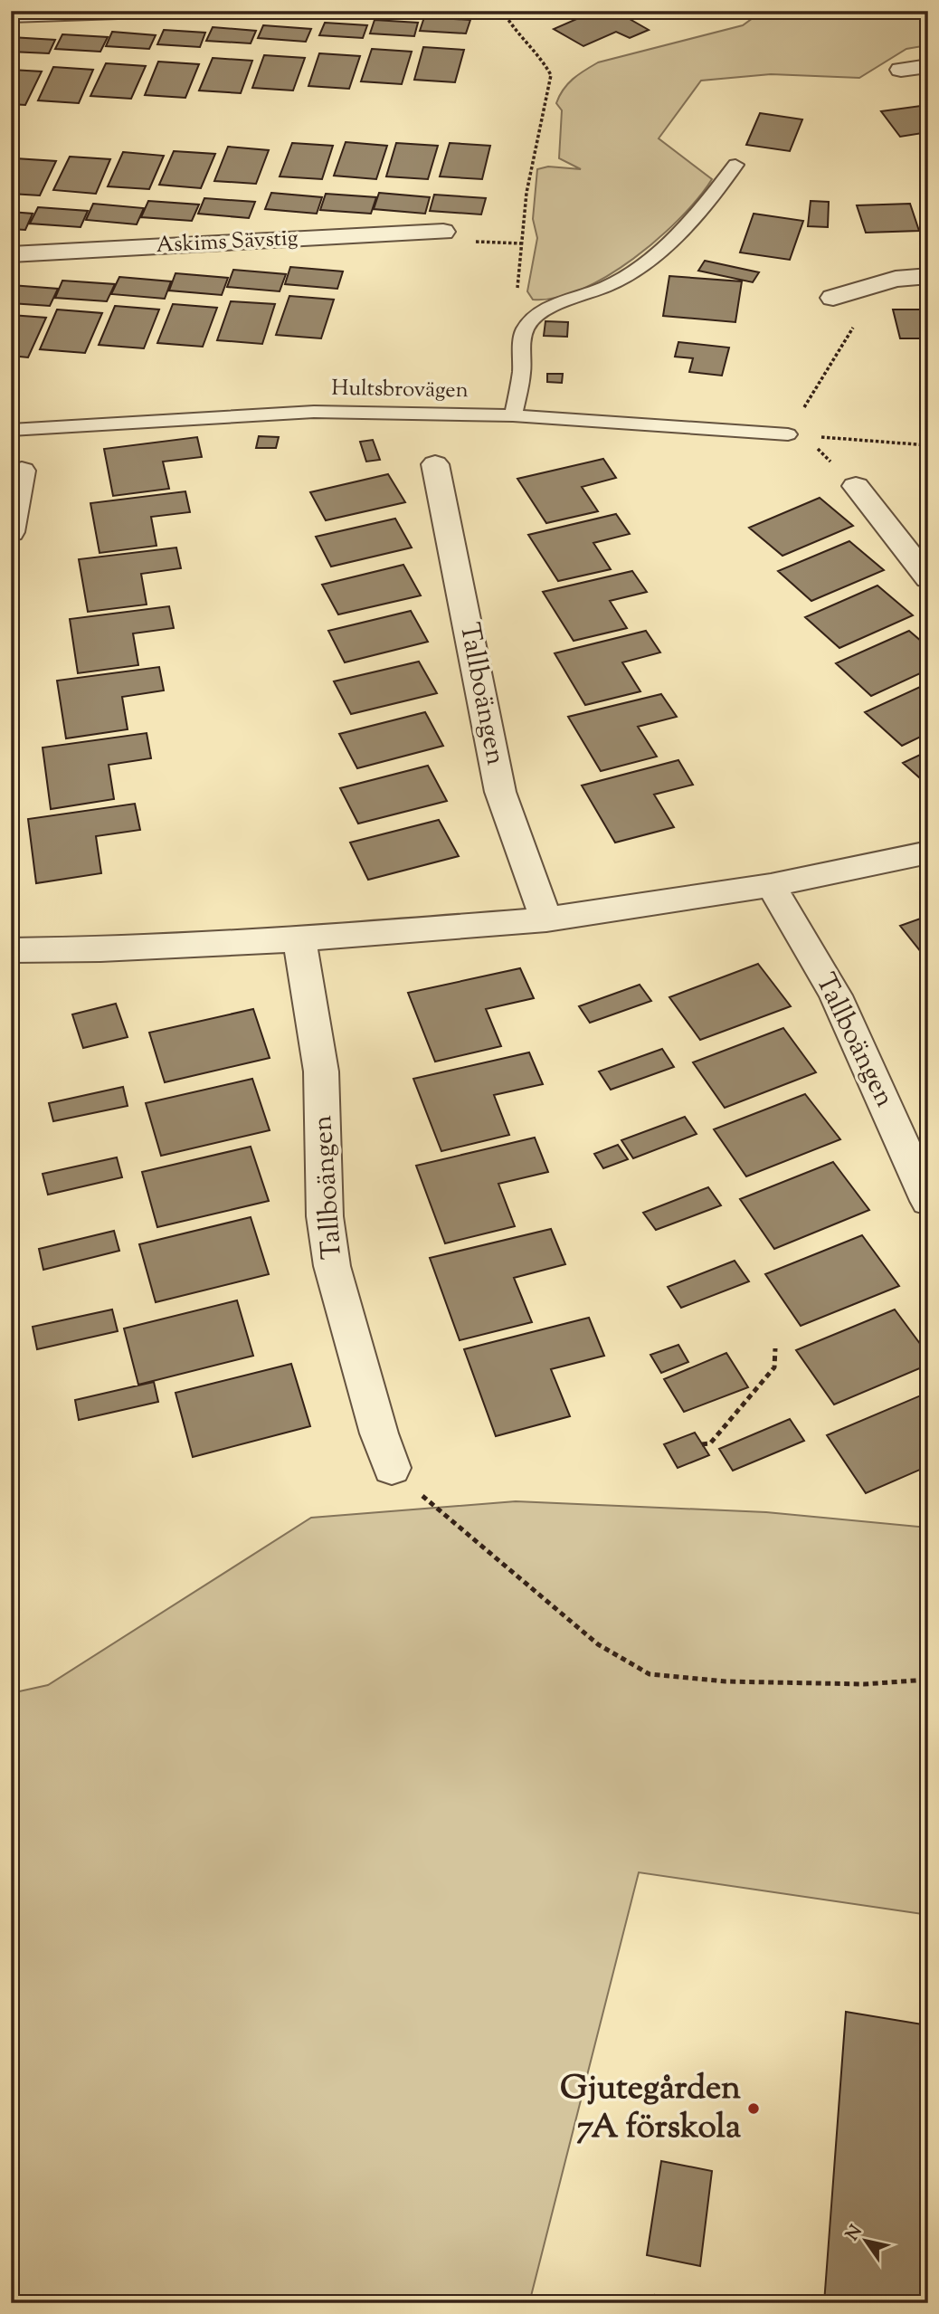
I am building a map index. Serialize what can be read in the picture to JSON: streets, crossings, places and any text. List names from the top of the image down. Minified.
{"streets":{"street":["Askims Sävstig","Tallboängen"],"lane":["Hultsbrovägen"]},"places":["Gjutegården 7A förskola"],"north":"top left"}
